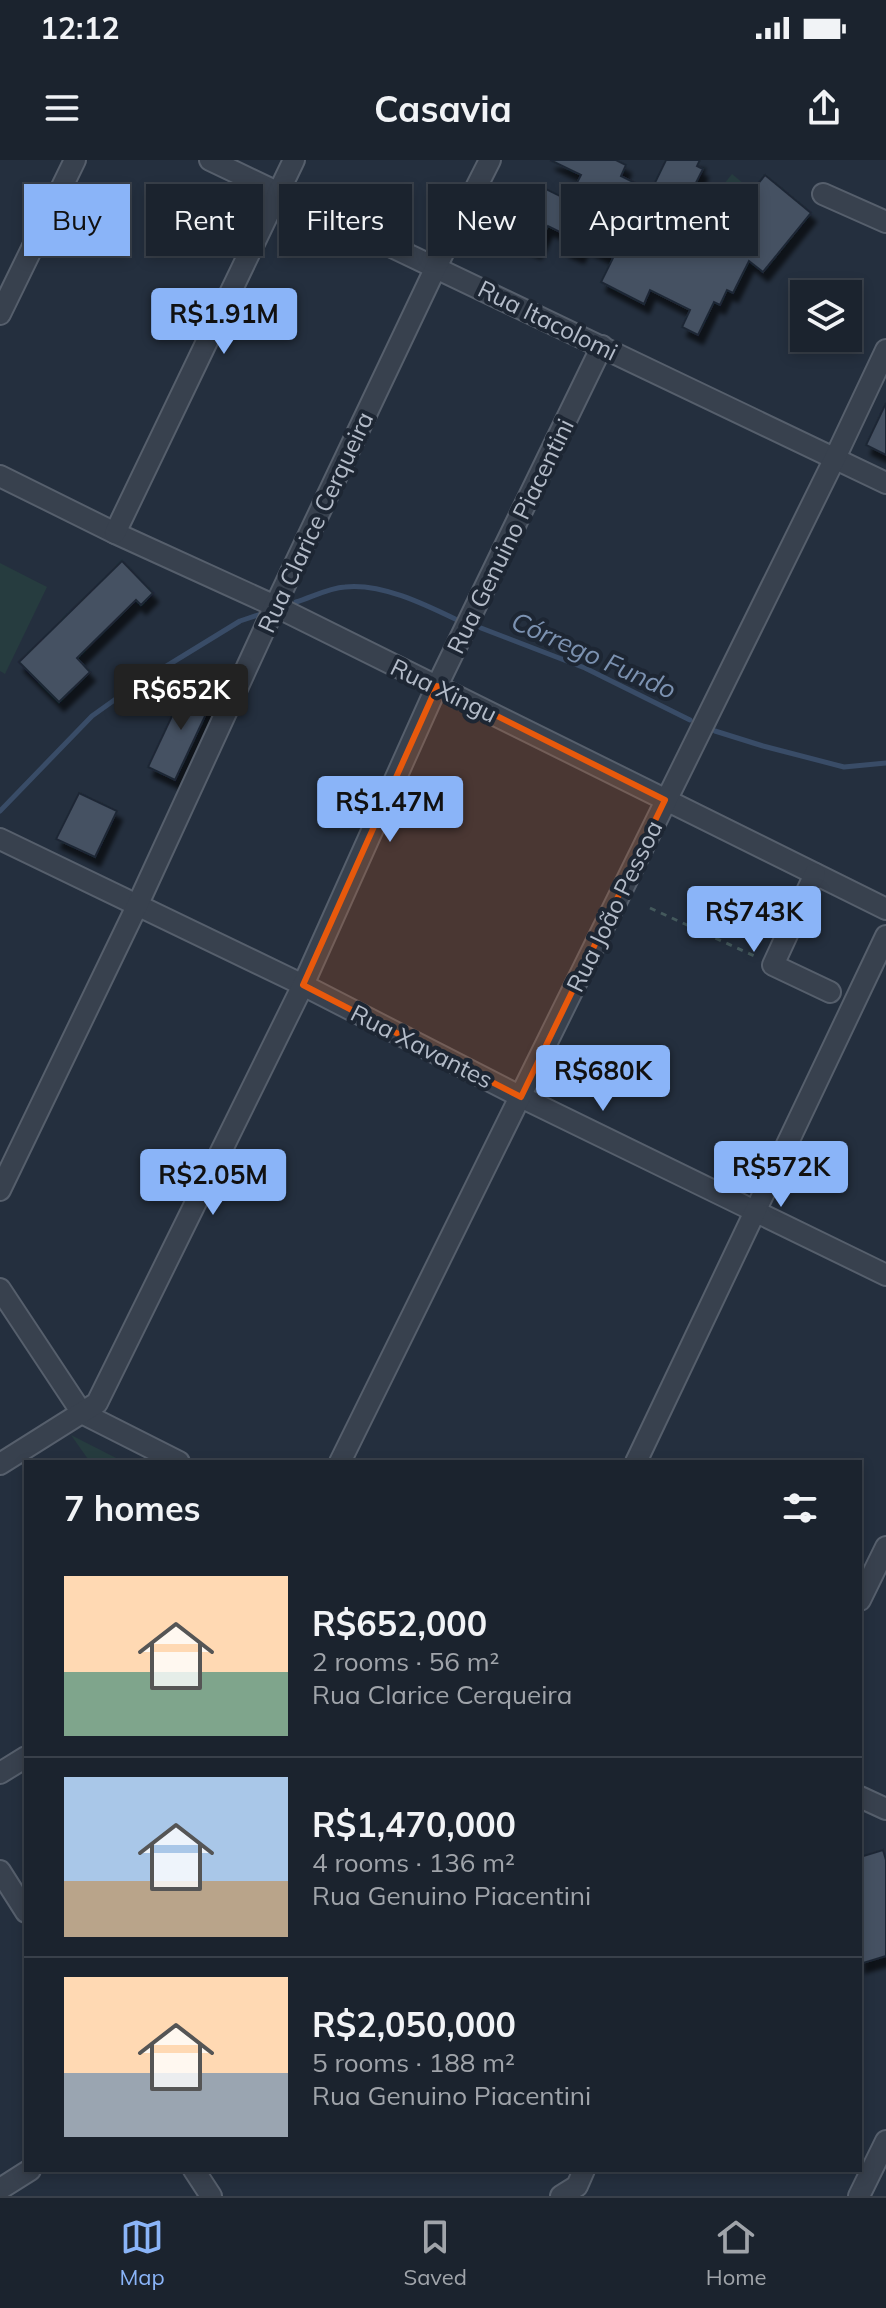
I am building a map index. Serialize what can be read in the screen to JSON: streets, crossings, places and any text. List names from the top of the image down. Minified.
{"streets":{"street":["Rua Itacolomi","Rua Clarice Cerqueira","Rua Genuino Piacentini","Rua Xingu","Rua João Pessoa","Rua Xavantes"]},"crossings":[["Rua Itacolomi","Rua Clarice Cerqueira"],["Rua Itacolomi","Rua Genuino Piacentini"],["Rua Itacolomi","Rua João Pessoa"],["Rua Clarice Cerqueira","Rua Xingu"],["Rua Clarice Cerqueira","Rua Xavantes"],["Rua Genuino Piacentini","Rua Xingu"],["Rua Genuino Piacentini","Rua Xavantes"],["Rua Xingu","Rua João Pessoa"],["Rua João Pessoa","Rua Xavantes"]],"water":["Córrego Fundo"],"page":{"status":"12:12","header":"Casavia","chip":["Buy","Rent","Filters","New","Apartment"],"price":["R$1.91M","R$652K","R$1.47M","R$743K","R$680K","R$572K","R$2.05M"],"heading":"7 homes","list":[{"name":"R$652,000","note":"2 rooms · 56 m² · Rua Clarice Cerqueira"},{"name":"R$1,470,000","note":"4 rooms · 136 m² · Rua Genuino Piacentini"},{"name":"R$2,050,000","note":"5 rooms · 188 m² · Rua Genuino Piacentini"}],"tabs":["Map","Saved","Home"]}}
